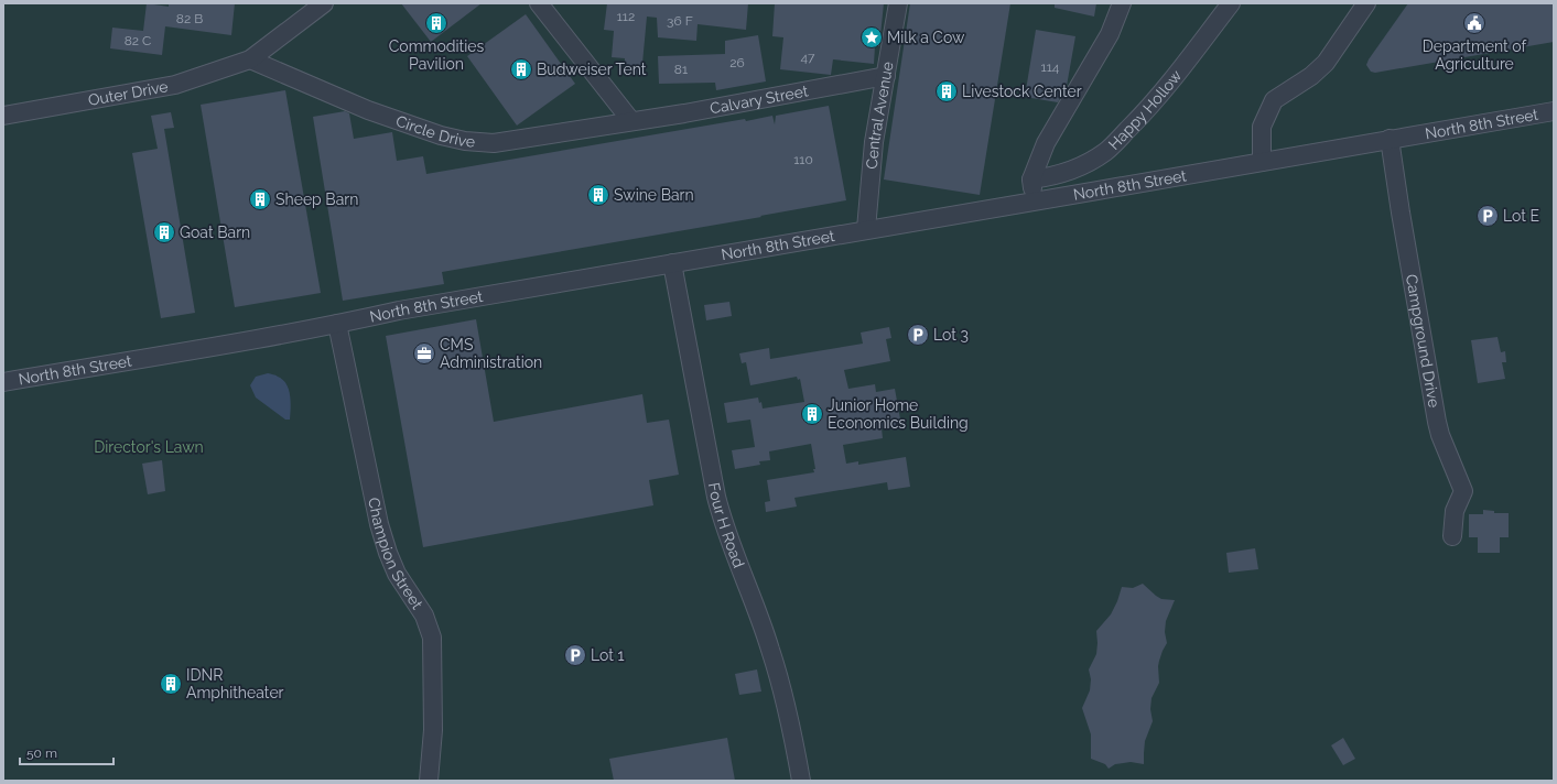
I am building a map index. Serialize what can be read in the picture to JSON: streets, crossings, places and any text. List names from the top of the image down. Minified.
{"streets":{"street":["Outer Drive","Calvary Street","Happy Hollow","Central Avenue","North 8th Street","Circle Drive","Campground Drive","Four H Road","Champion Street"]},"crossings":[["Outer Drive","Circle Drive"],["Calvary Street","Central Avenue"],["Calvary Street","Circle Drive"],["Central Avenue","North 8th Street"],["North 8th Street","Campground Drive"],["North 8th Street","Four H Road"],["North 8th Street","Champion Street"]],"parks":["Director's Lawn"],"places":{"building":["Commodities Pavilion","Budweiser Tent","Livestock Center","Swine Barn","Sheep Barn","Goat Barn","Junior Home Economics Building","IDNR Amphitheater"],"public building":["Department of Agriculture"],"place":["Milk a Cow"],"parking":["Lot E","Lot 3","Lot 1"],"office":["CMS Administration"]},"house_numbers":["112","82 B","36 F","82 C","47","26","114","81","110"],"scale_bar":"50 m"}
